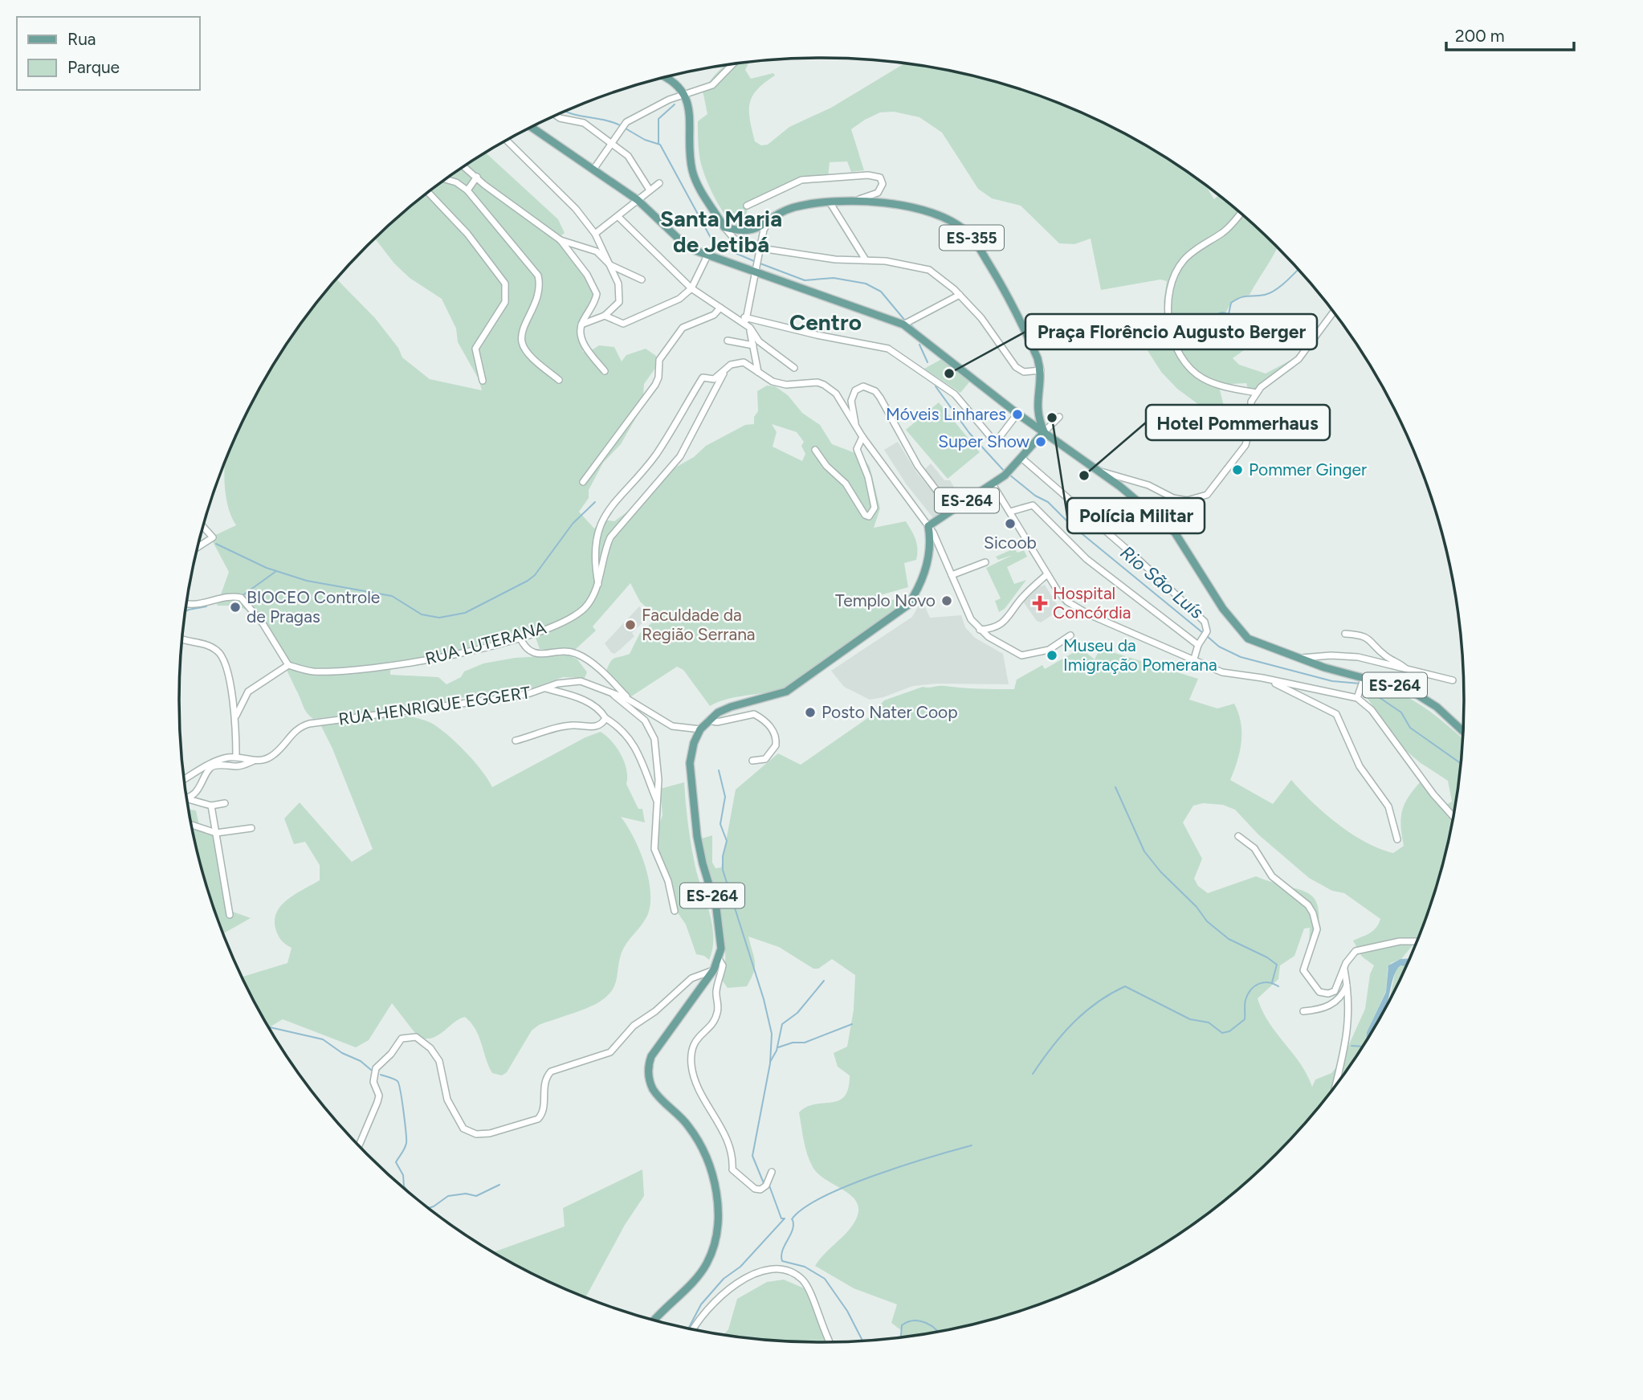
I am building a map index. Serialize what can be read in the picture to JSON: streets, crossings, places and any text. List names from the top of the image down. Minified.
{"streets":{"main road":["ES-355","ES-264"],"street":["RUA LUTERANA","RUA HENRIQUE EGGERT"]},"crossings":[["ES-264","RUA HENRIQUE EGGERT"]],"districts":["Santa Maria de Jetibá","Centro"],"water":["Rio São Luís"],"places":{"other":["Praça Florêncio Augusto Berger","Móveis Linhares","Polícia Militar","Super Show","Pommer Ginger","Hotel Pommerhaus","Sicoob","Templo Novo","BIOCEO Controle de Pragas","Faculdade da Região Serrana","Museu da Imigração Pomerana","Posto Nater Coop"],"health":["Hospital Concórdia"]},"legend":["Rua","Parque"],"scale_bar":"200 m"}
